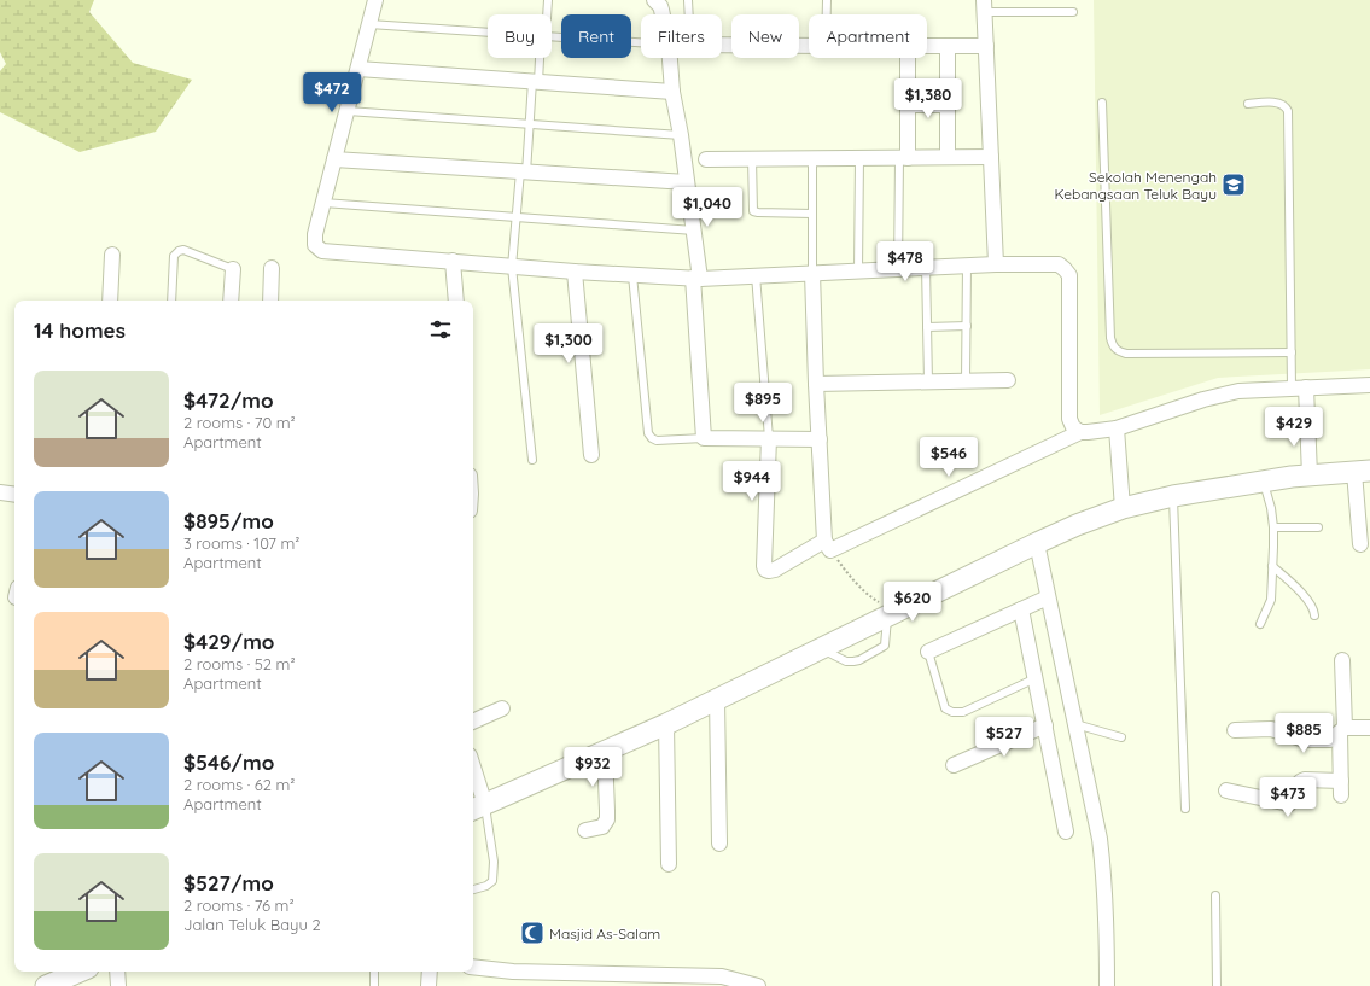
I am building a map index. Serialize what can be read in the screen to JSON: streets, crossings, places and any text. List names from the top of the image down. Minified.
{"places":{"school or university":["Sekolah Menengah Kebangsaan Teluk Bayu"],"mosque":["Masjid As-Salam"]},"page":{"chip":["Buy","Rent","Filters","New","Apartment"],"price":["$472","$1,380","$1,040","$478","$1,300","$895","$429","$546","$944","$620","$885","$527","$932","$473"],"heading":"14 homes","list":[{"name":"$472/mo","note":"2 rooms · 70 m² · Apartment"},{"name":"$895/mo","note":"3 rooms · 107 m² · Apartment"},{"name":"$429/mo","note":"2 rooms · 52 m² · Apartment"},{"name":"$546/mo","note":"2 rooms · 62 m² · Apartment"},{"name":"$527/mo","note":"2 rooms · 76 m² · Jalan Teluk Bayu 2"}]}}
